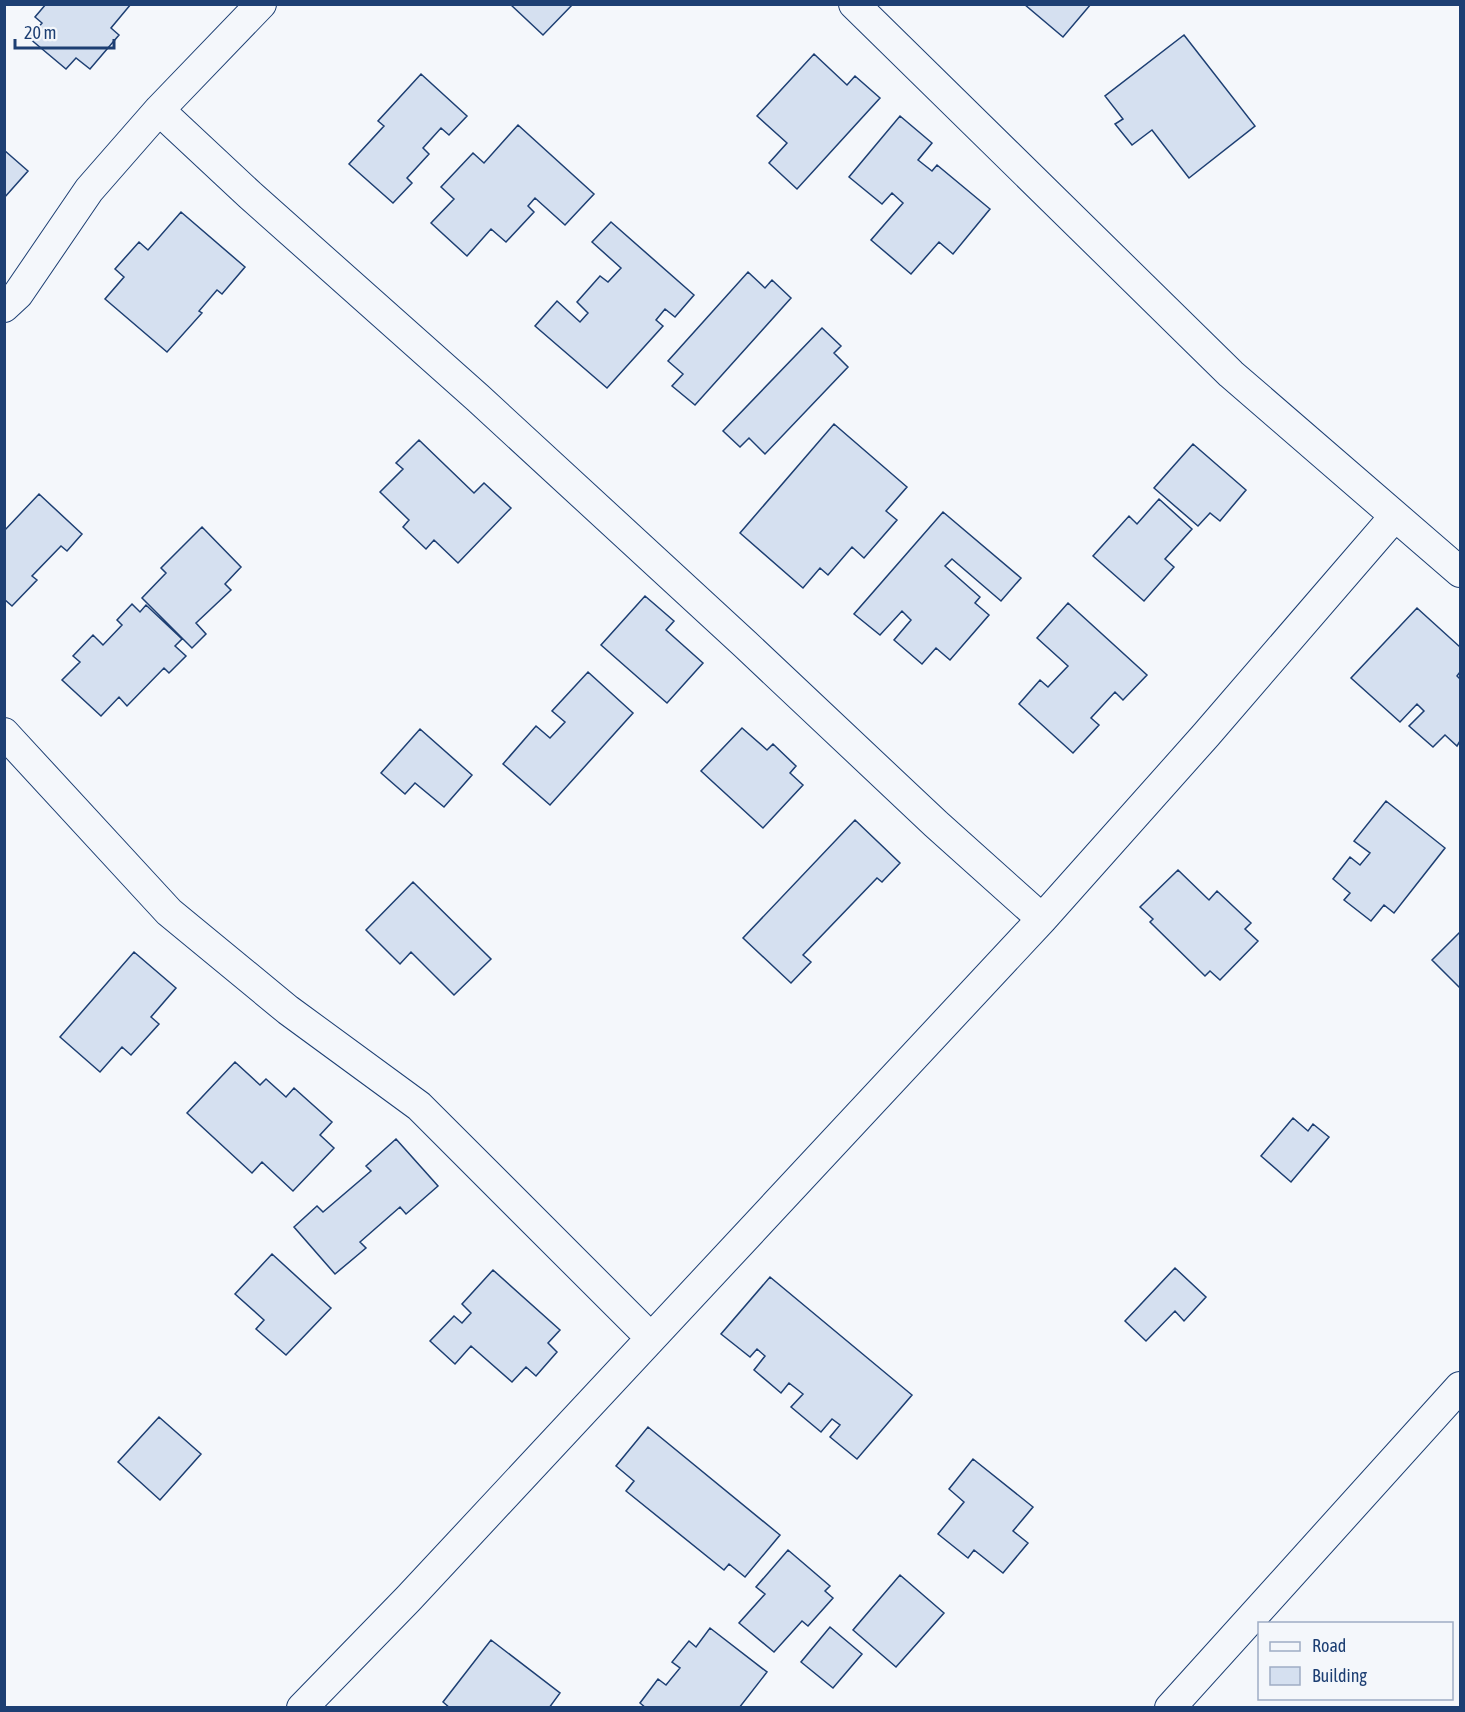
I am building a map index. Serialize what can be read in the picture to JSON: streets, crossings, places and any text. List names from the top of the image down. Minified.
{"legend":["Road","Building"],"scale_bar":"20 m"}
